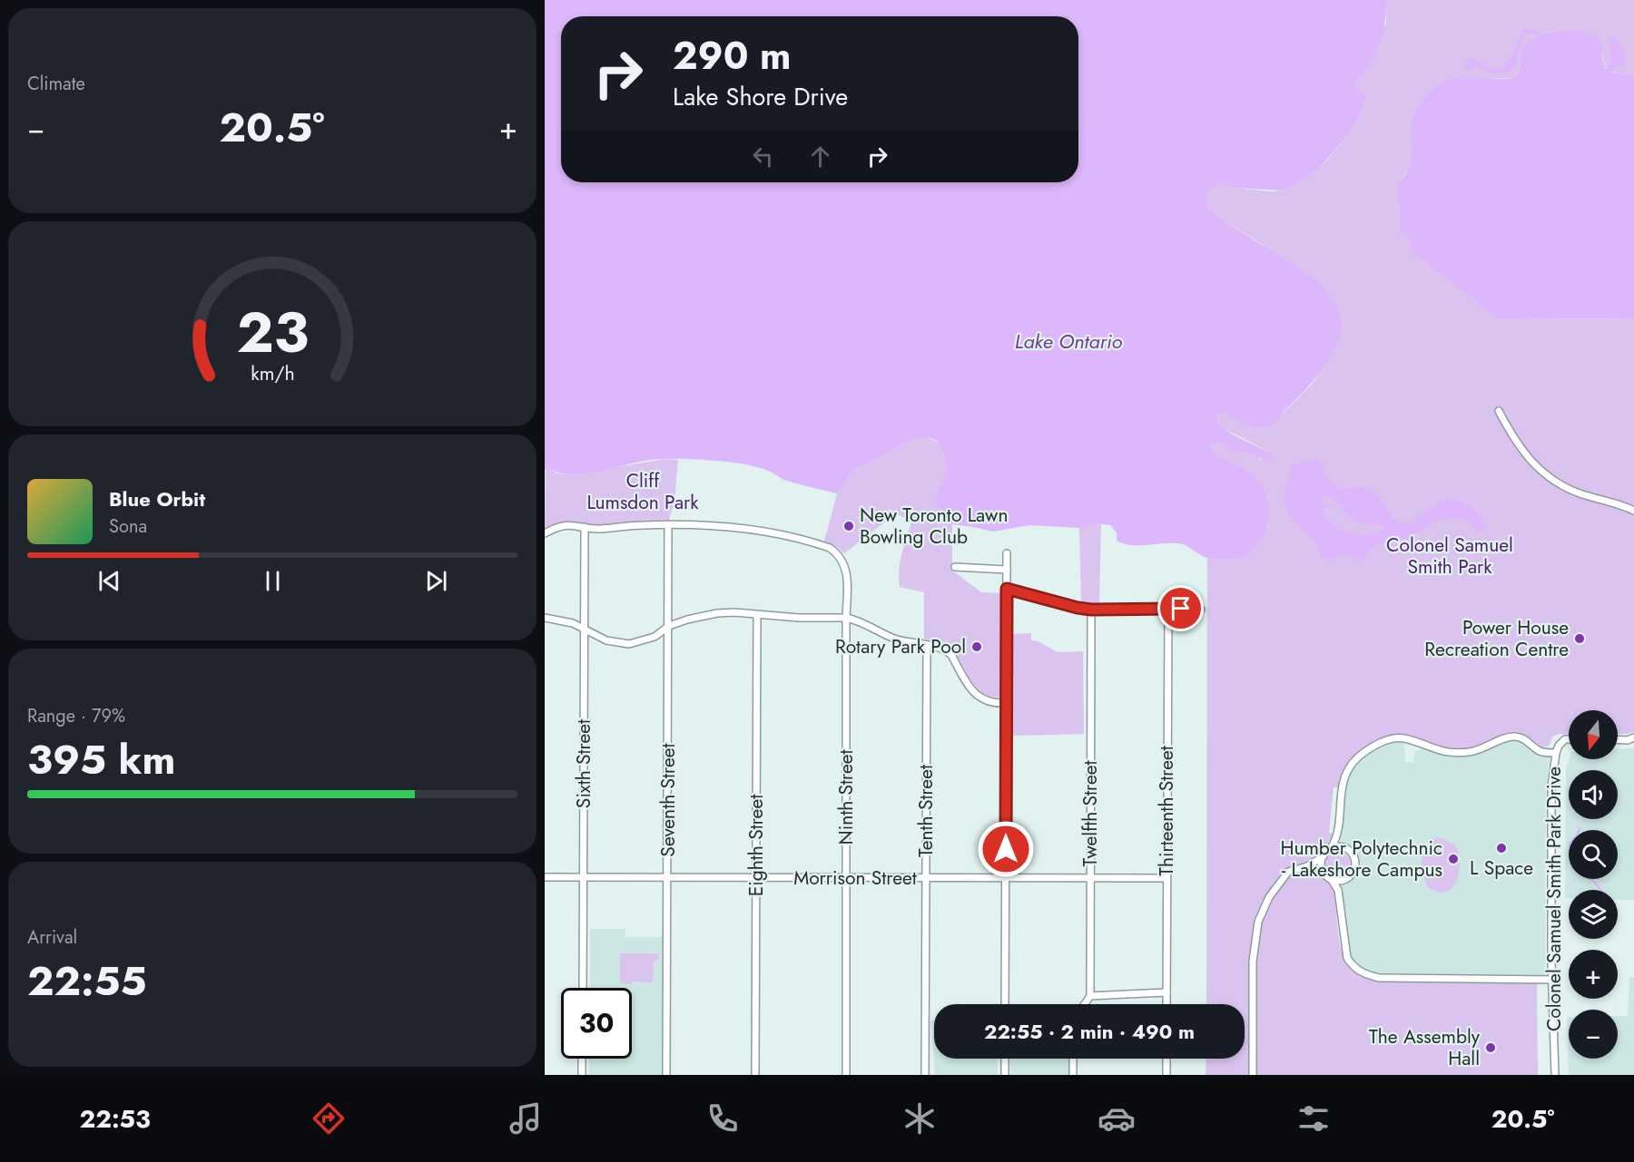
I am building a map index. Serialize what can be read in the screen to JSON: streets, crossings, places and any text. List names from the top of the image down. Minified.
{"streets":{"street":["Sixth Street","Ninth Street","Seventh Street","Tenth Street","Thirteenth Street","Twelfth Street","Eighth Street","Morrison Street","Colonel Samuel Smith Park Drive"]},"crossings":[["Sixth Street","Ninth Street"],["Sixth Street","Morrison Street"],["Ninth Street","Seventh Street"],["Ninth Street","Morrison Street"],["Seventh Street","Morrison Street"],["Tenth Street","Morrison Street"],["Thirteenth Street","Morrison Street"],["Twelfth Street","Morrison Street"],["Eighth Street","Morrison Street"]],"water":["Lake Ontario"],"parks":["Cliff Lumsdon Park","Colonel Samuel Smith Park"],"places":["New Toronto Lawn Bowling Club","Power House Recreation Centre","Rotary Park Pool","L Space","Humber Polytechnic - Lakeshore Campus","The Assembly Hall"],"north":"bottom","page":{"tile":["Climate",["Range · 79%","395 km"],["Arrival","22:55"]],"turn":["290 m","Lake Shore Drive"],"heat":["−","20.5°","+"],"song":["Blue Orbit","Sona"],"map_buttons":["+","−"],"limit":"30","trip":"22:55 · 2 min · 490 m","tabs":["22:53","20.5°"],"gauge":["23","km/h"]}}
